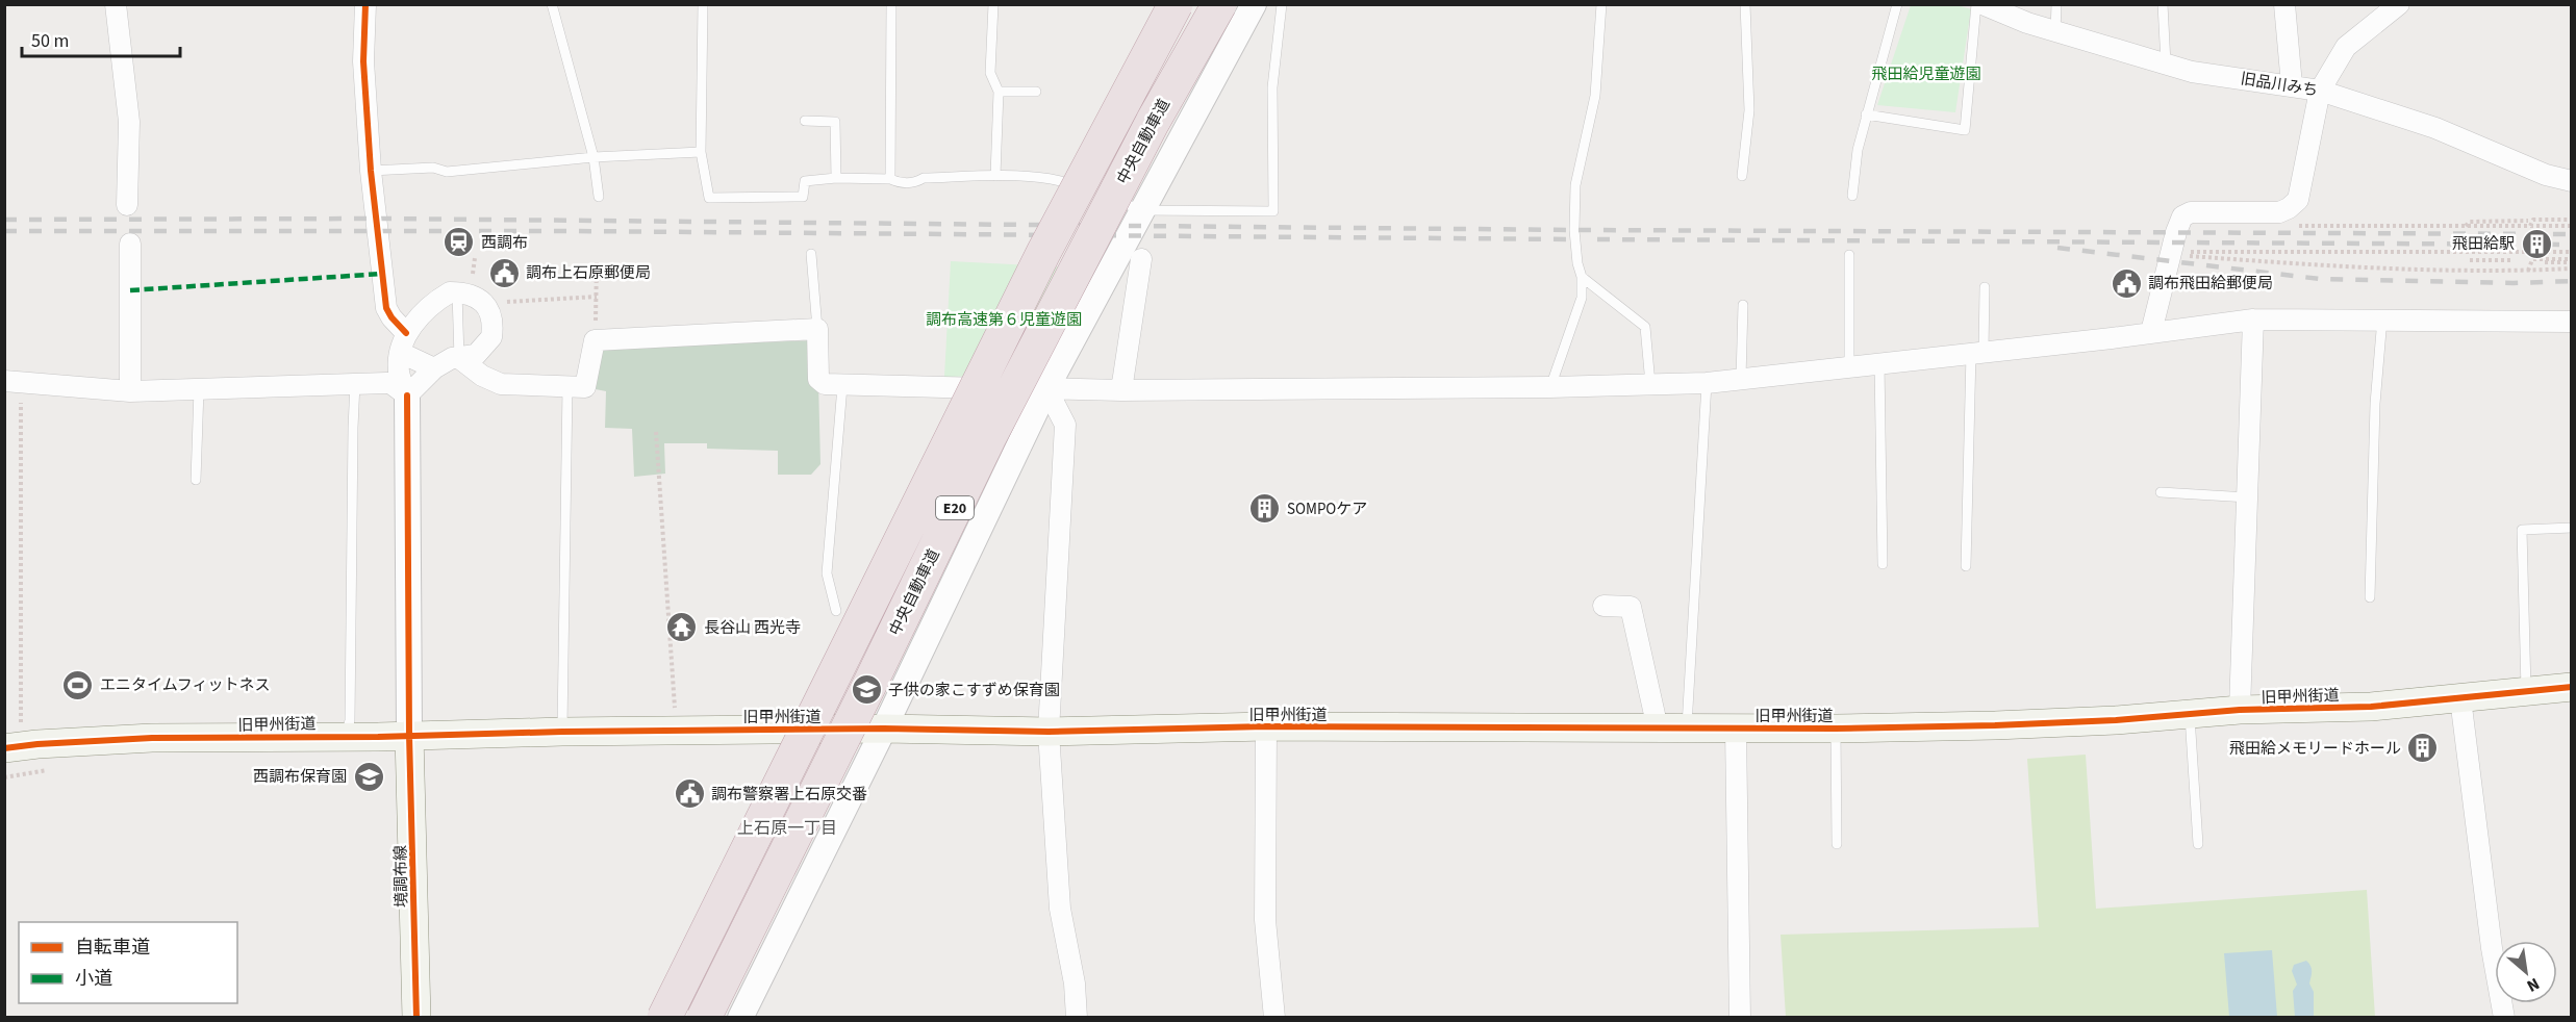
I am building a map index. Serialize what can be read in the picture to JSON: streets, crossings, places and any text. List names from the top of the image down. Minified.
{"streets":{"highway":["中央自動車道","E20"],"main road":["旧甲州街道","境調布線"],"street":["旧品川みち"]},"crossings":[["旧甲州街道","境調布線"]],"districts":["上石原一丁目"],"parks":["飛田給児童遊園","調布高速第６児童遊園"],"places":{"station":["西調布"],"building":["飛田給駅","SOMPOケア","飛田給メモリードホール"],"public building":["調布上石原郵便局","調布飛田給郵便局","調布警察署上石原交番"],"temple":["長谷山 西光寺"],"sports":["エニタイムフィットネス"],"school or university":["子供の家こすずめ保育園","西調布保育園"]},"legend":["自転車道","小道"],"scale_bar":"50 m","north":"bottom right"}
